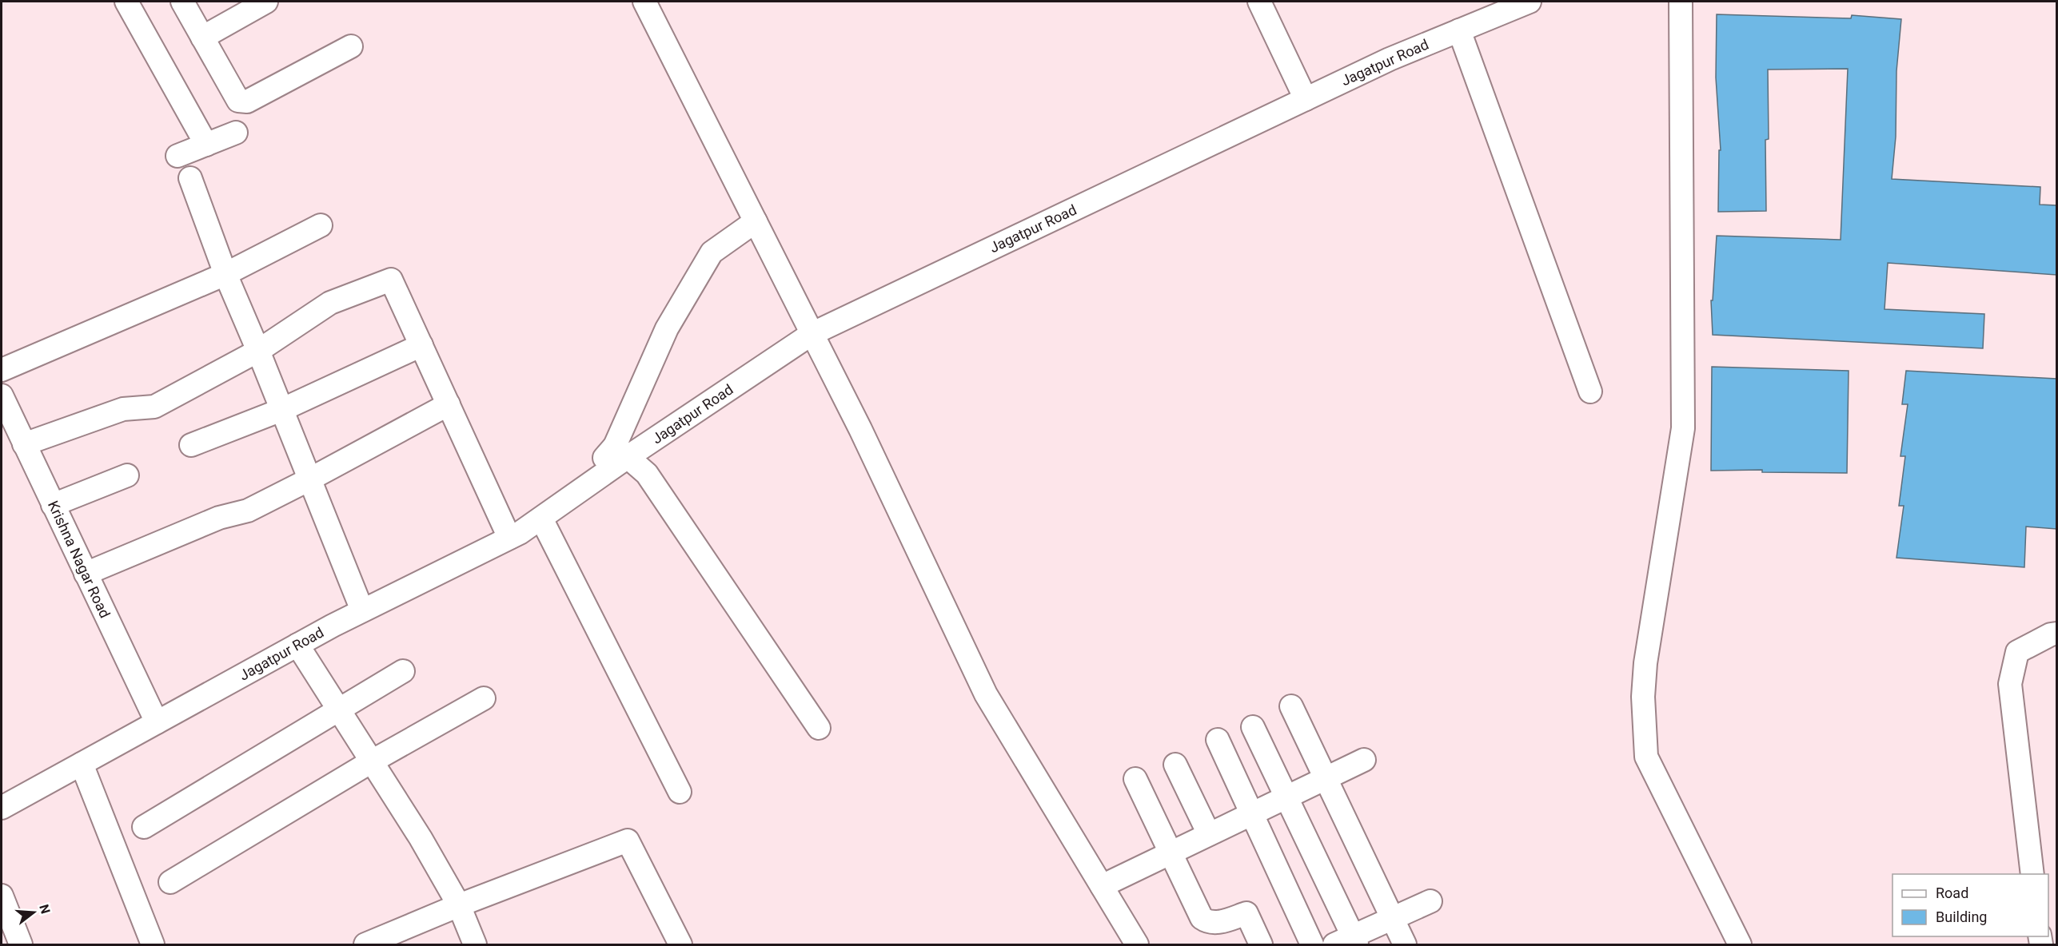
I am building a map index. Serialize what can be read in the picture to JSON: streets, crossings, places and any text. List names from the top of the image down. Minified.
{"streets":{"street":["Jagatpur Road","Krishna Nagar Road"]},"crossings":[["Jagatpur Road","Krishna Nagar Road"]],"legend":["Road","Building"],"north":"right"}
